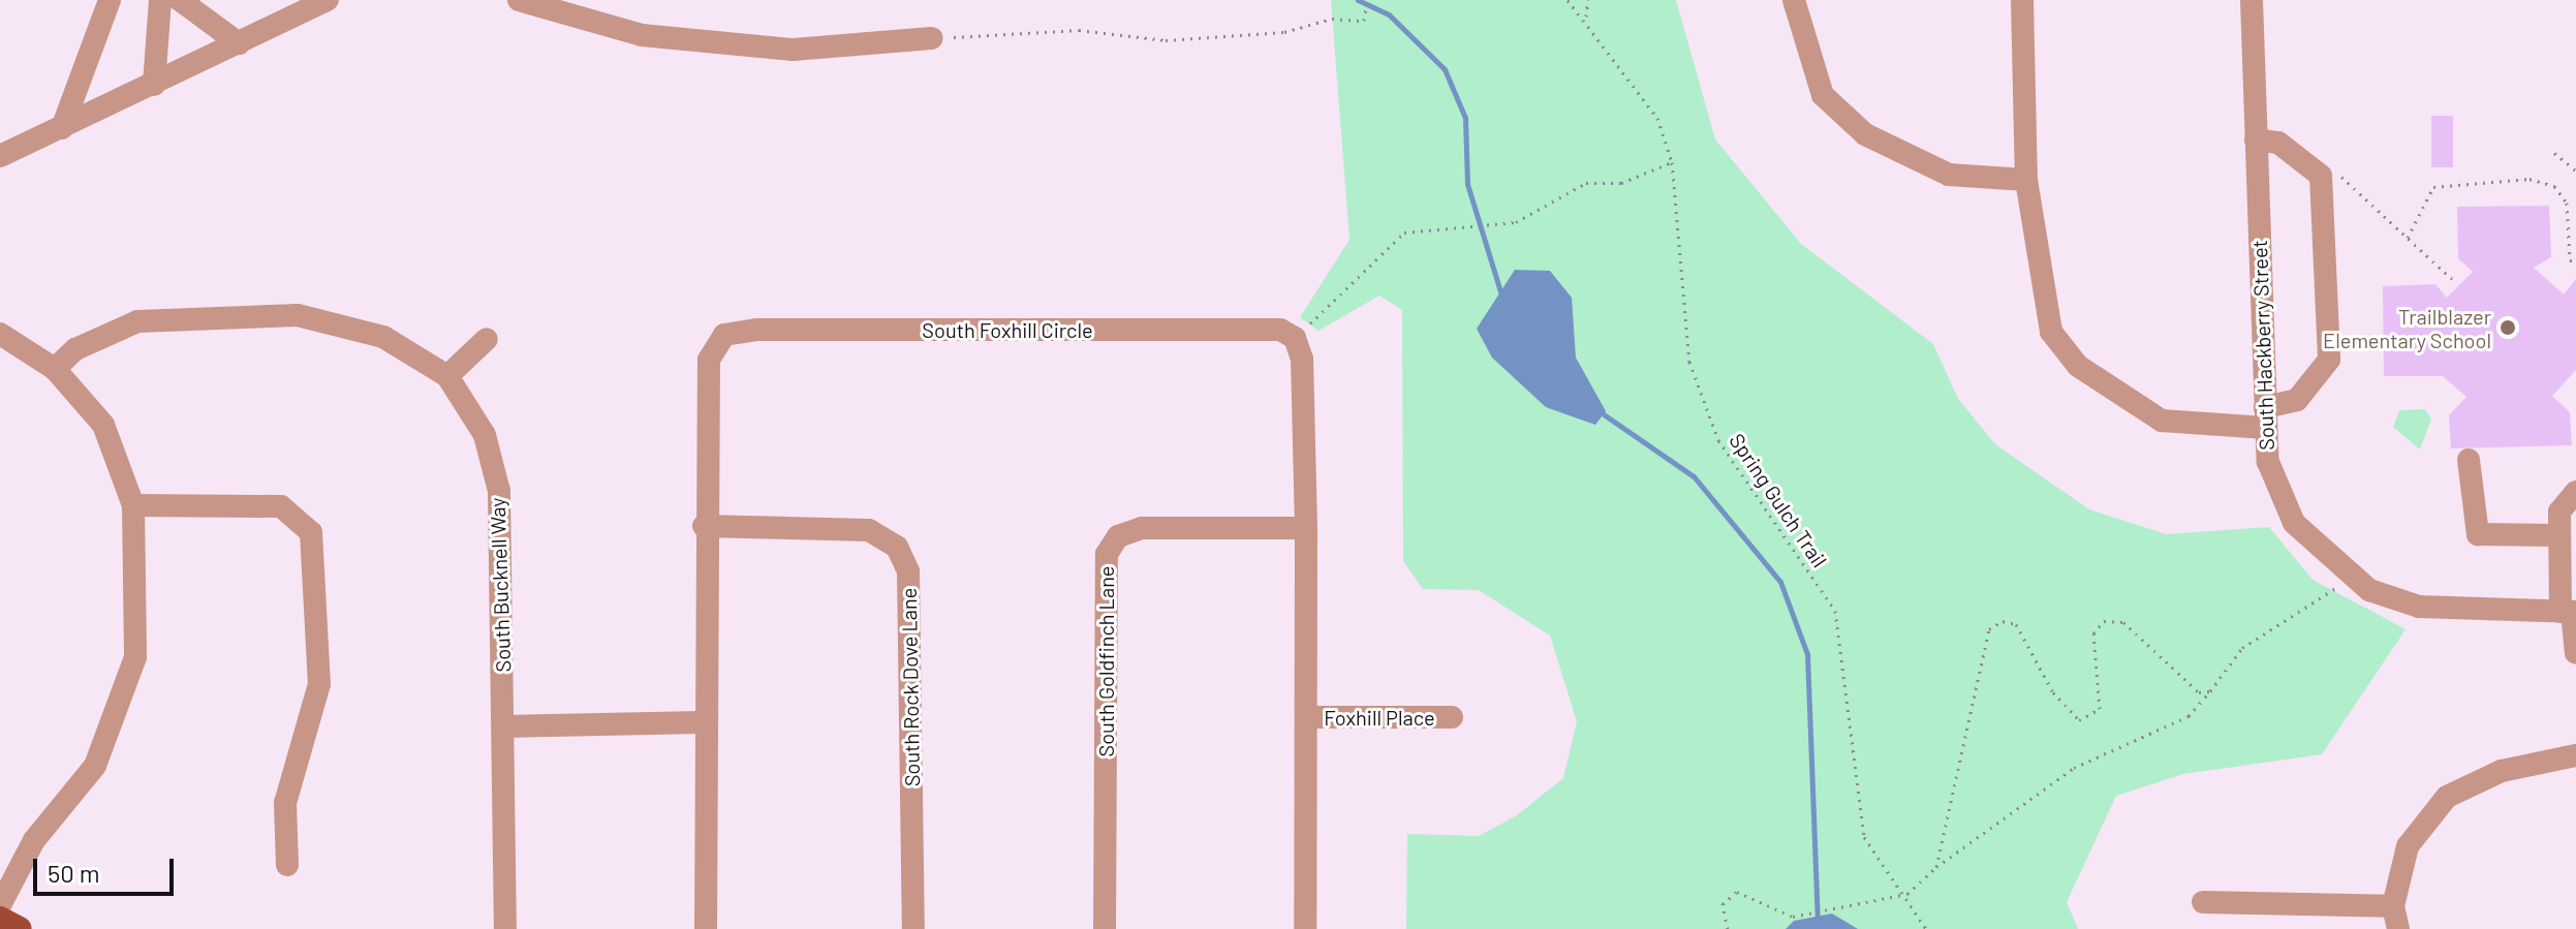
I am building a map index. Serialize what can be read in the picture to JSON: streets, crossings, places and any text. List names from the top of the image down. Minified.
{"streets":{"street":["South Foxhill Circle","South Hackberry Street","South Bucknell Way","South Goldfinch Lane","South Rock Dove Lane","Foxhill Place"],"path":["Spring Gulch Trail"]},"crossings":[["South Foxhill Circle","South Rock Dove Lane"]],"places":["Trailblazer Elementary School"],"scale_bar":"50 m"}
